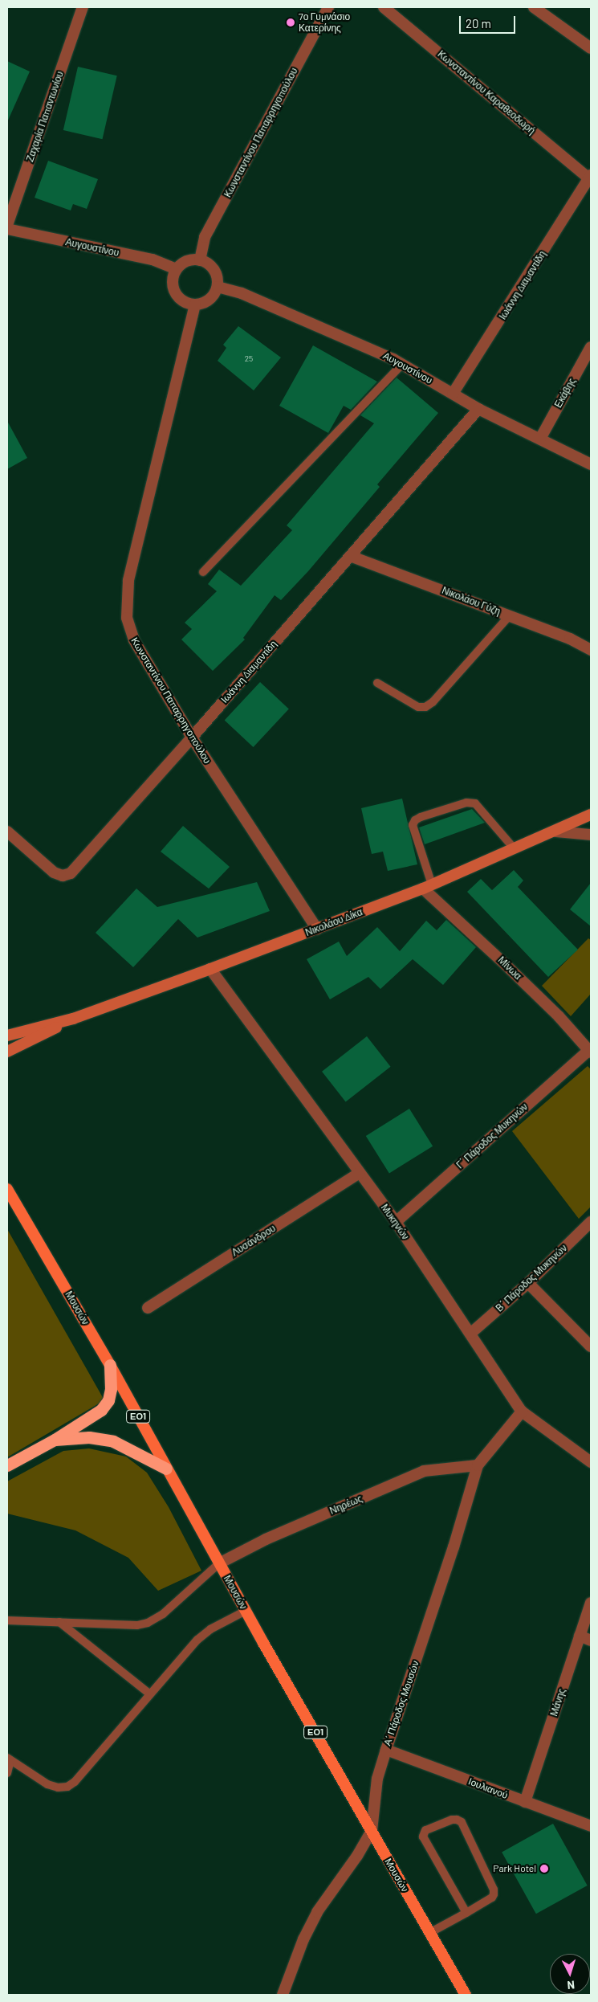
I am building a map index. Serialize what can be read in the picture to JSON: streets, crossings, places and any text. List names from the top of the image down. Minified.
{"streets":{"main road":["Νικολάου Δίκα","Μουσών","ΕΟ1"],"street":["Κωνσταντίνου Καραθεοδωρή","Ζαχαρία Παπαντωνίου","Κωνσταντίνου Παπαρρηγοπούλου","Αυγουστίνου","Ιωάννη Διαμαντίδη","Εκάβης","Νικολάου Γύζη","Μίνωα","Γ΄ Πάροδος Μυκηνών","Μυκηνών","Λυσάνδρου","Β΄ Πάροδος Μυκηνών","Νηρέως","Μάνης","Α΄ Πάροδος Μουσών","Ιουλιανού"]},"crossings":[["Κωνσταντίνου Καραθεοδωρή","Ιωάννη Διαμαντίδη"],["Κωνσταντίνου Παπαρρηγοπούλου","Αυγουστίνου"],["Κωνσταντίνου Παπαρρηγοπούλου","Ιωάννη Διαμαντίδη"],["Κωνσταντίνου Παπαρρηγοπούλου","Νικολάου Δίκα"],["Αυγουστίνου","Ιωάννη Διαμαντίδη"],["Αυγουστίνου","Εκάβης"],["Ιωάννη Διαμαντίδη","Νικολάου Γύζη"],["Νικολάου Δίκα","Μίνωα"],["Νικολάου Δίκα","Μυκηνών"],["Μίνωα","Γ΄ Πάροδος Μυκηνών"],["Γ΄ Πάροδος Μυκηνών","Μυκηνών"],["Μυκηνών","Λυσάνδρου"],["Μυκηνών","Β΄ Πάροδος Μυκηνών"],["Μυκηνών","Α΄ Πάροδος Μουσών"],["Μουσών","Νηρέως"],["Μουσών","Α΄ Πάροδος Μουσών"],["Νηρέως","Α΄ Πάροδος Μουσών"],["Μάνης","Ιουλιανού"],["Α΄ Πάροδος Μουσών","Ιουλιανού"]],"places":["7ο Γυμνάσιο Κατερίνης","Park Hotel"],"house_numbers":["25"],"scale_bar":"20 m","north":"bottom"}
